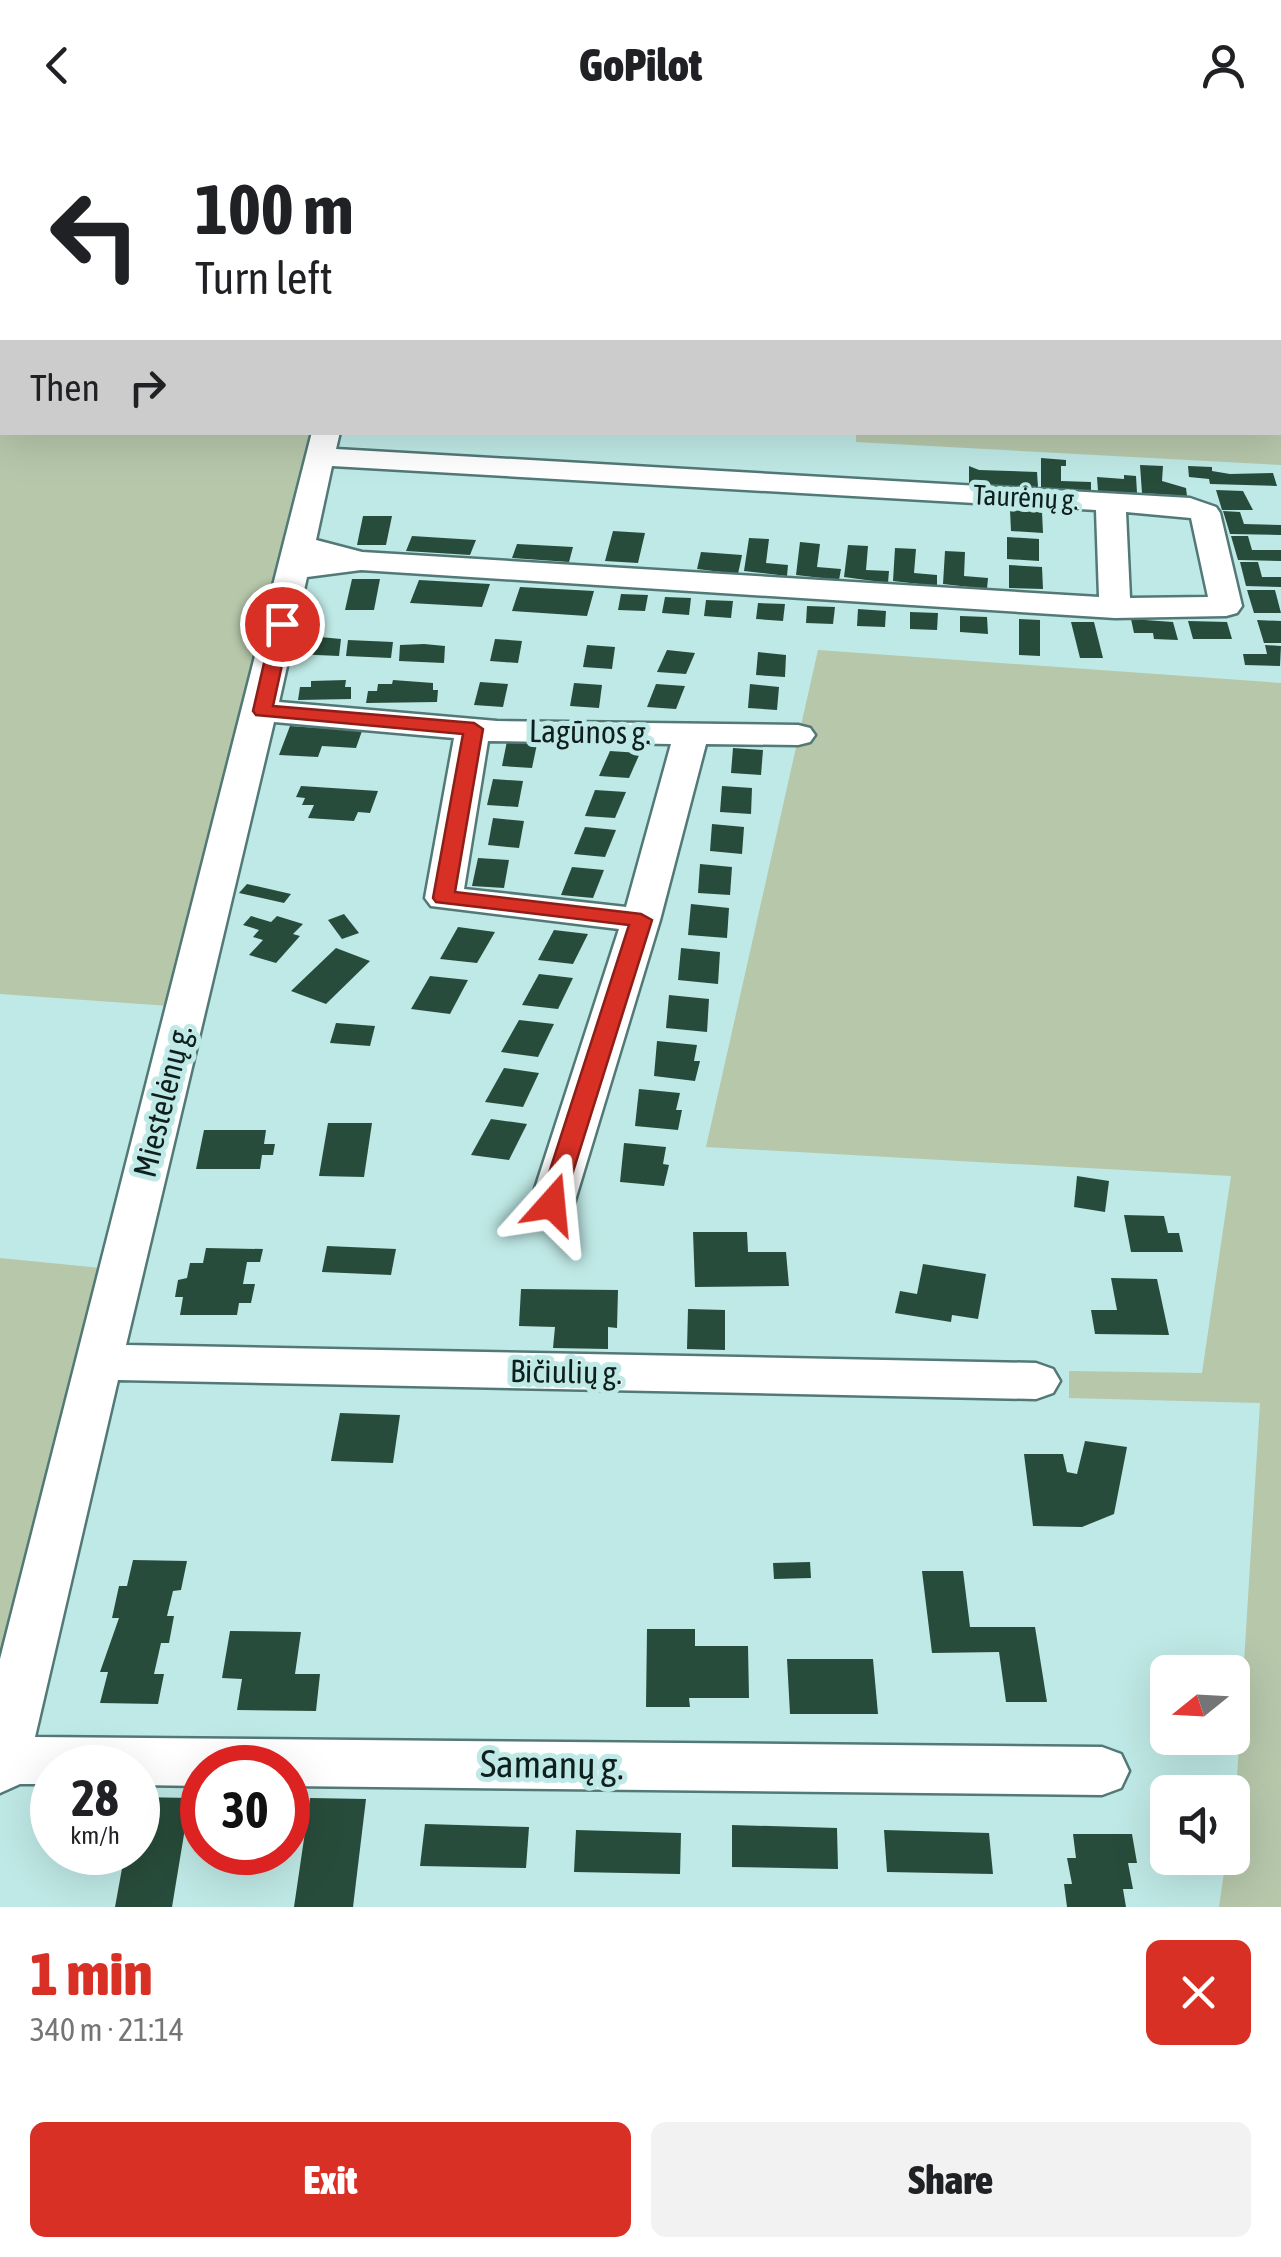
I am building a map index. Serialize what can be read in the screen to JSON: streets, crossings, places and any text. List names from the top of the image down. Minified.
{"streets":{"street":["Taurėnų g.","Lagūnos g.","Miestelėnų g.","Bičiulių g.","Samanų g."]},"crossings":[["Taurėnų g.","Miestelėnų g."],["Lagūnos g.","Miestelėnų g."],["Miestelėnų g.","Bičiulių g."],["Miestelėnų g.","Samanų g."]],"north":"left","page":{"header":"GoPilot","turn":["100 m","Turn left"],"then":"Then","speed":"28 km/h","limit":"30","heading":["1 min","340 m · 21:14"],"buttons":["Exit","Share"]}}
